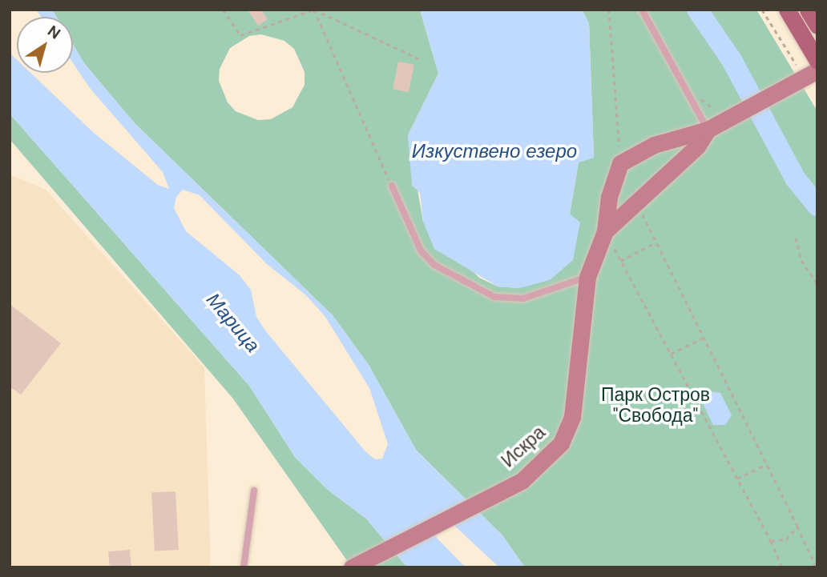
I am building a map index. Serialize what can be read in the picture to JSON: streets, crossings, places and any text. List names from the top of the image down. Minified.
{"streets":{"street":["Искра"]},"water":["Изкуствено езеро","Марица"],"parks":["Парк Остров \"Свобода\""],"north":"top right"}
